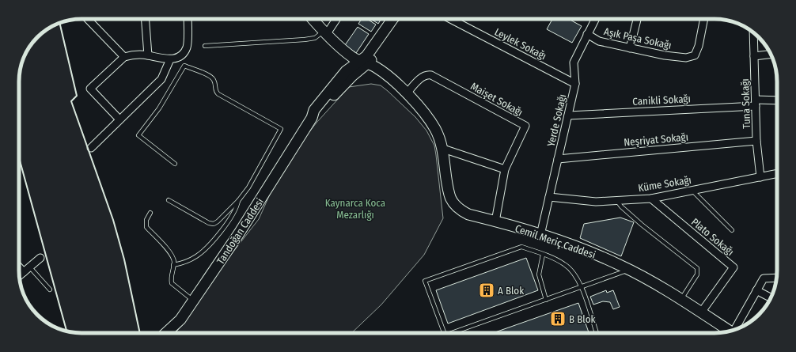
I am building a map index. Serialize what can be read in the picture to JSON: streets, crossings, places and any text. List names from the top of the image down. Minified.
{"streets":{"street":["Aşık Paşa Sokağı","Leylek Sokağı","Maişet Sokağı","Canikli Sokağı","Tuna Sokağı","Yerde Sokağı","Neşriyat Sokağı","Küme Sokağı","Tandoğan Caddesi","Plato Sokağı","Cemil Meriç Caddesi"]},"crossings":[["Aşık Paşa Sokağı","Yerde Sokağı"],["Leylek Sokağı","Yerde Sokağı"],["Maişet Sokağı","Cemil Meriç Caddesi"],["Canikli Sokağı","Tuna Sokağı"],["Canikli Sokağı","Yerde Sokağı"],["Tuna Sokağı","Neşriyat Sokağı"],["Tuna Sokağı","Küme Sokağı"],["Yerde Sokağı","Neşriyat Sokağı"],["Yerde Sokağı","Küme Sokağı"],["Yerde Sokağı","Cemil Meriç Caddesi"],["Küme Sokağı","Plato Sokağı"],["Tandoğan Caddesi","Cemil Meriç Caddesi"],["Plato Sokağı","Cemil Meriç Caddesi"]],"parks":["Kaynarca Koca Mezarlığı"],"places":{"building":["A Blok","B Blok"]}}
